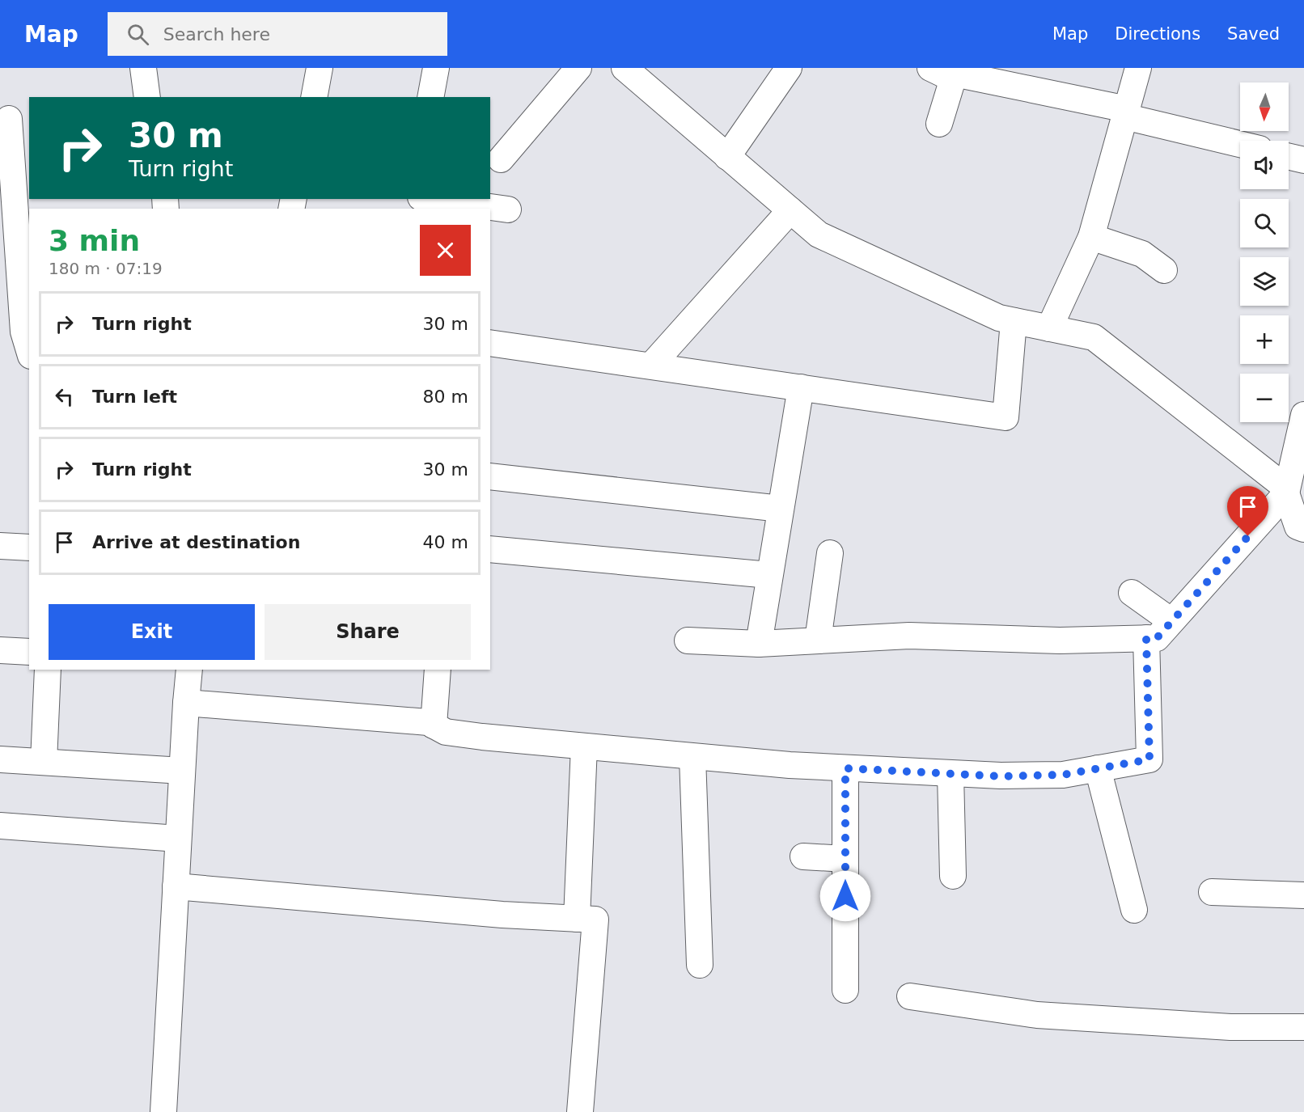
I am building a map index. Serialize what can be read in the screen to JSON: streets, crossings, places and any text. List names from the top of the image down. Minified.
{"north":"bottom","page":{"header":"Map","search":"Search here","nav":["Map","Directions","Saved"],"map_buttons":["+","−"],"turn":["30 m","Turn right"],"heading":["3 min","180 m · 07:19"],"list":[{"name":"Turn right","value":"30 m"},{"name":"Turn left","value":"80 m"},{"name":"Turn right","value":"30 m"},{"name":"Arrive at destination","value":"40 m"}],"buttons":["Exit","Share"]}}
